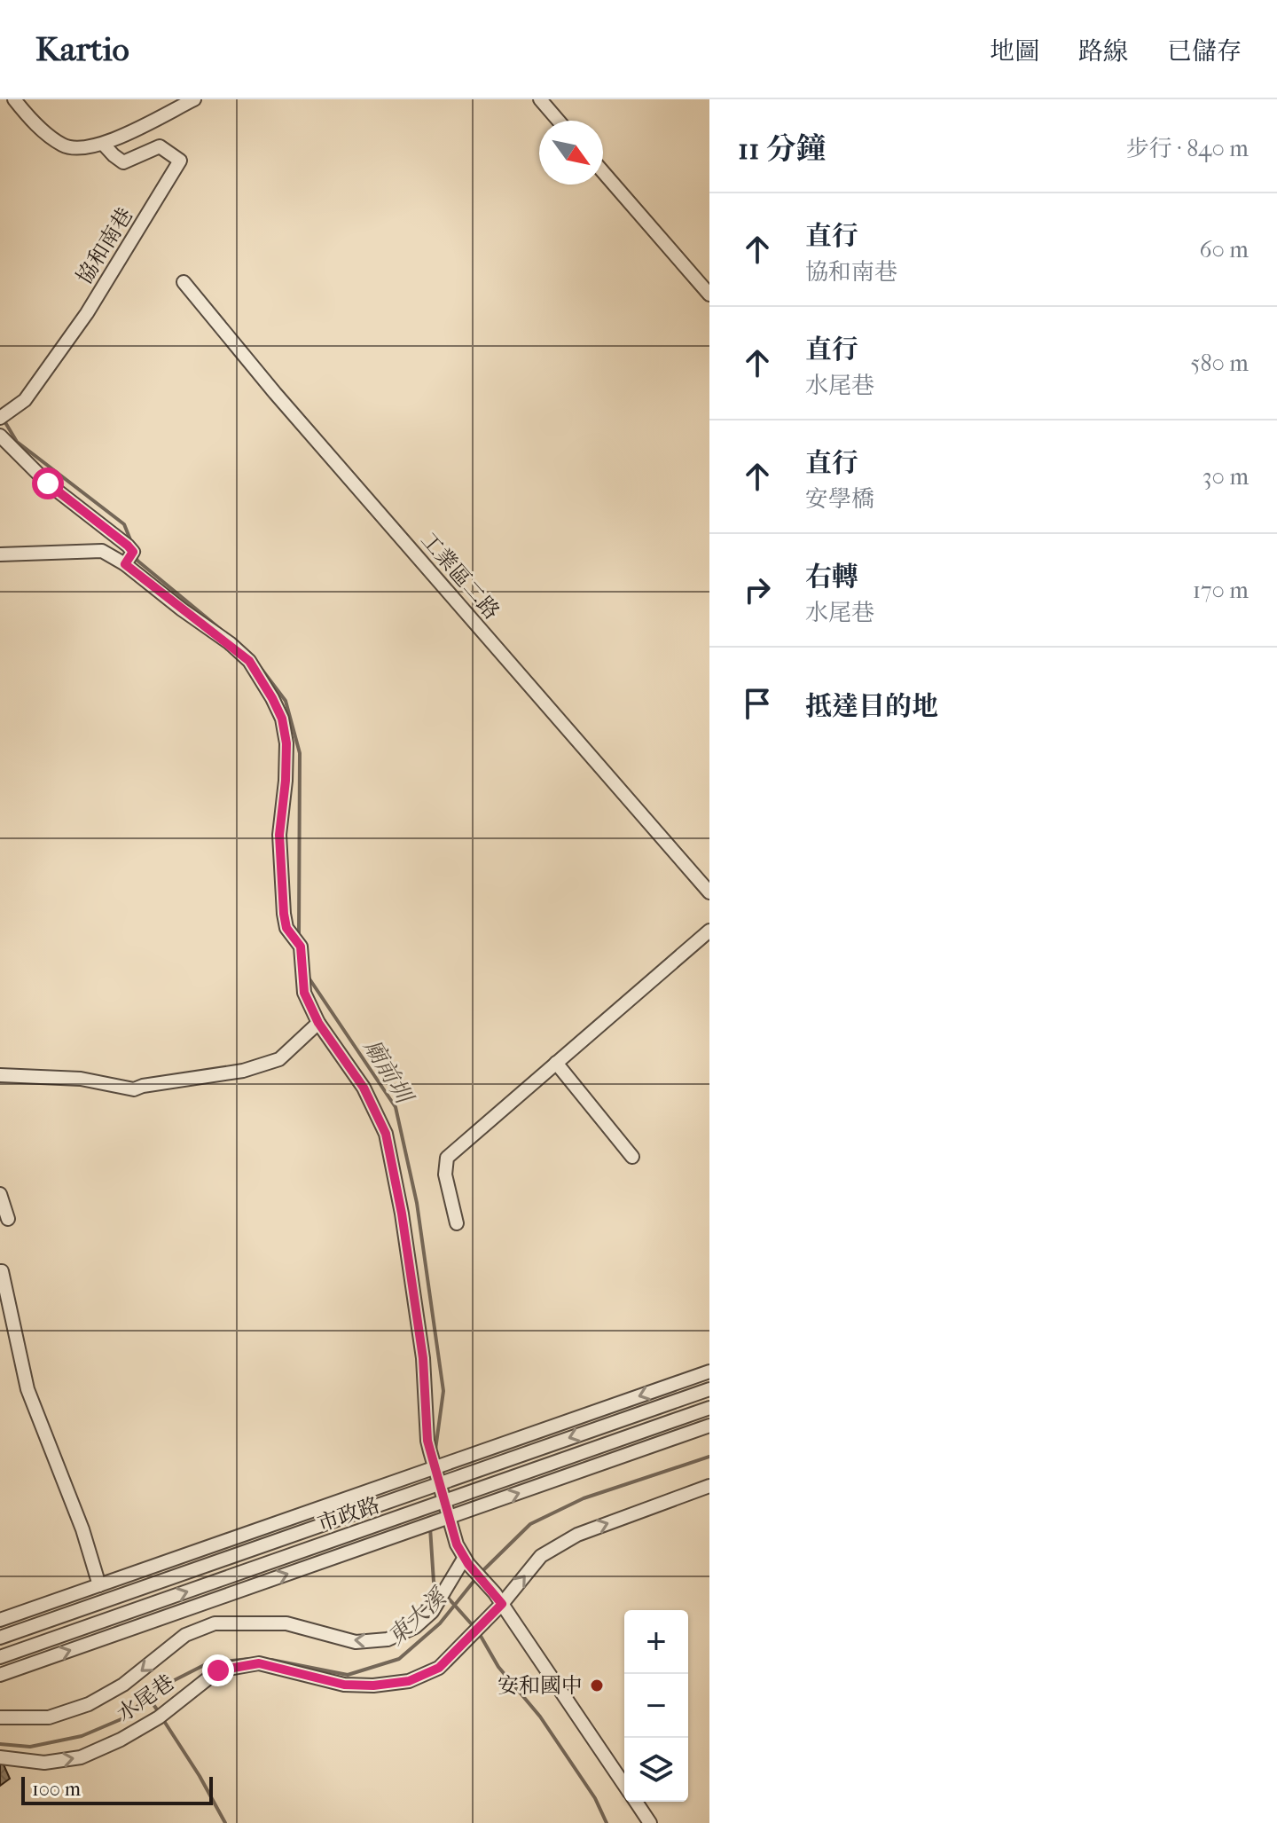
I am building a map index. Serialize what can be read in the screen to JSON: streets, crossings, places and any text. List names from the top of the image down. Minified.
{"streets":{"street":["協和南巷","工業區二路","市政路","水尾巷"]},"water":["廟前圳","東大溪"],"places":["安和國中"],"scale_bar":"100 m","north":"bottom right","page":{"header":"Kartio","nav":["地圖","路線","已儲存"],"heading":["11 分鐘","步行 · 840 m"],"list":[["直行","協和南巷","60 m"],["直行","水尾巷","580 m"],["直行","安學橋","30 m"],["右轉","水尾巷","170 m"],"抵達目的地"],"map_buttons":["+","−"],"scale":"100 m"}}
